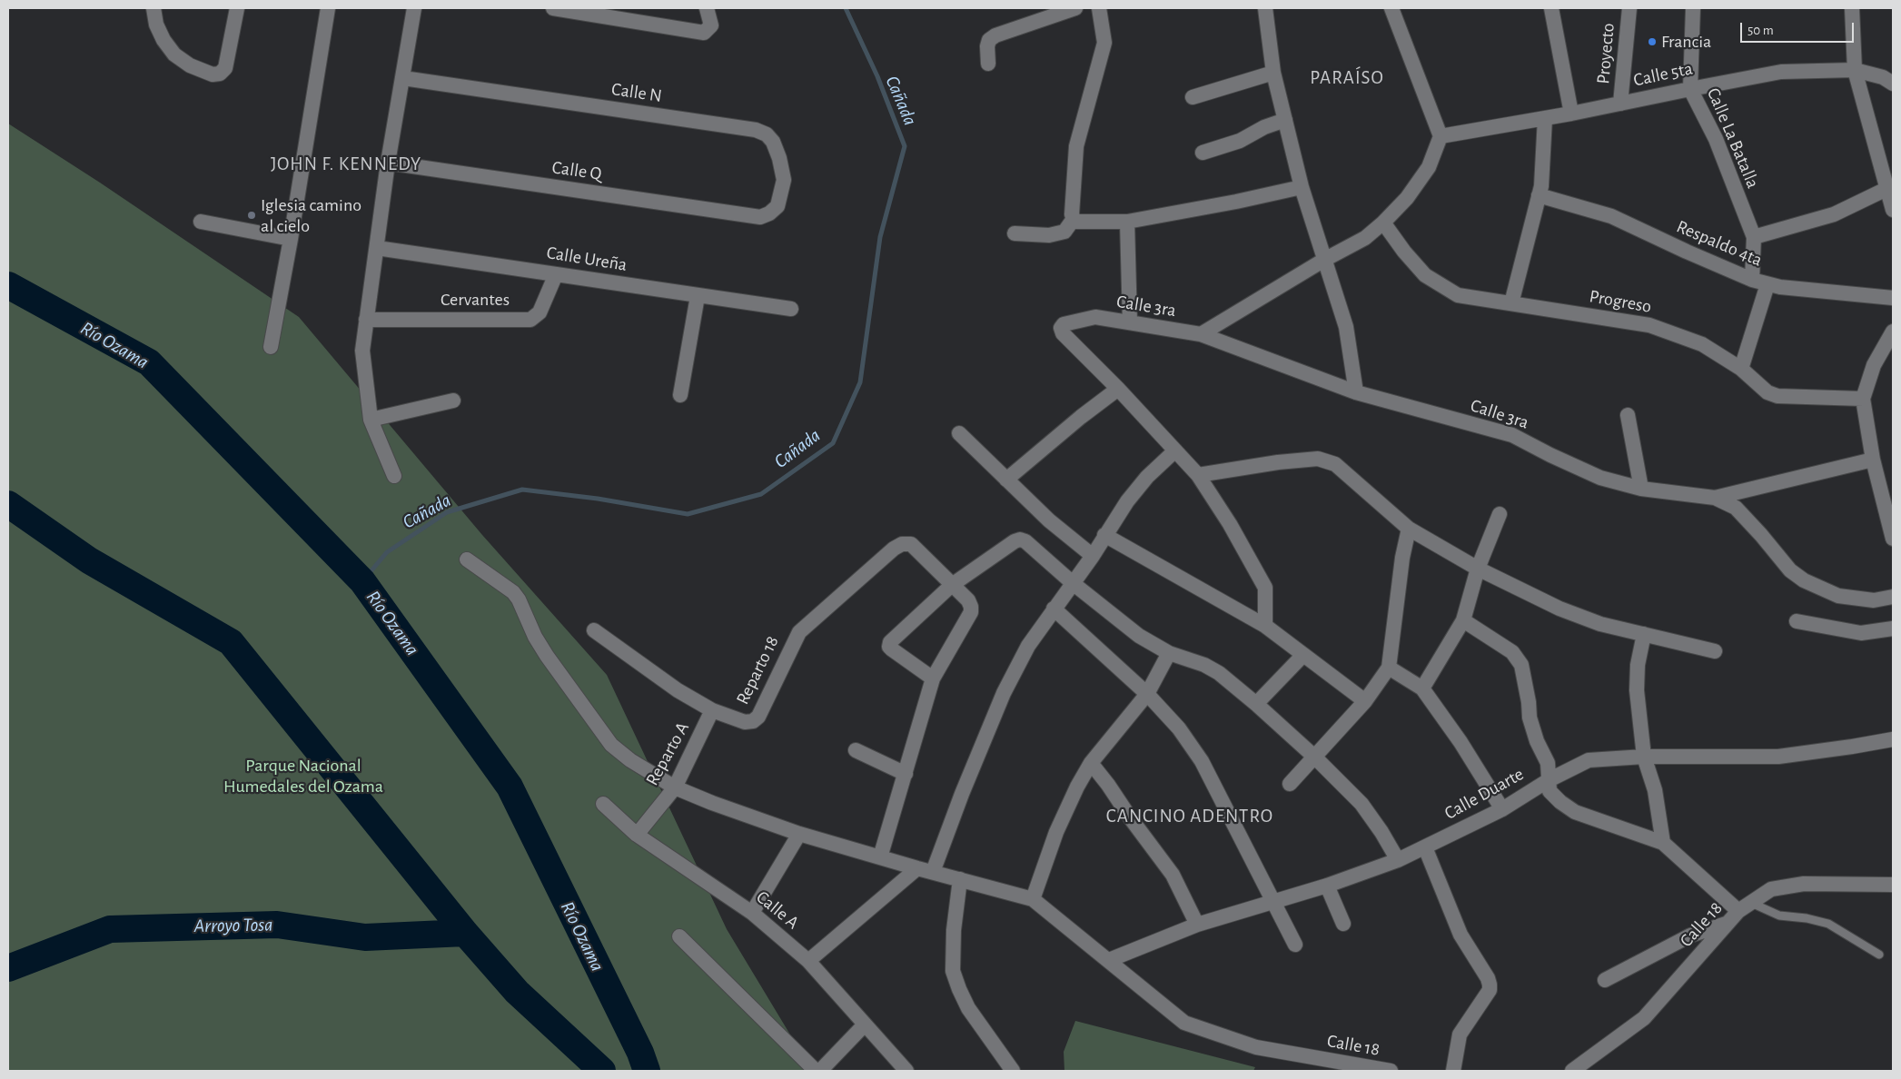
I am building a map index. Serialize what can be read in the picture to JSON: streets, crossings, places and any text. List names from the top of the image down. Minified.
{"streets":{"street":["Proyecto","Calle 5ta","Calle N","Calle La Batalla","Calle Q","Respaldo 4ta","Calle Ureña","Cervantes","Progreso","Calle 3ra","Reparto 18","Reparto A","Calle Duarte","Calle A","Calle 18"]},"crossings":[["Proyecto","Calle 5ta"],["Calle 5ta","Calle La Batalla"],["Calle N","Calle Q"],["Calle La Batalla","Respaldo 4ta"],["Calle Ureña","Cervantes"],["Reparto 18","Reparto A"],["Reparto A","Calle A"],["Calle Duarte","Calle 18"]],"districts":["PARAÍSO","JOHN F. KENNEDY","CANCINO ADENTRO"],"water":["Cañada","Río Ozama","Arroyo Tosa"],"parks":["Parque Nacional Humedales del Ozama"],"places":["Francia","Iglesia camino al cielo"],"scale_bar":"50 m"}
